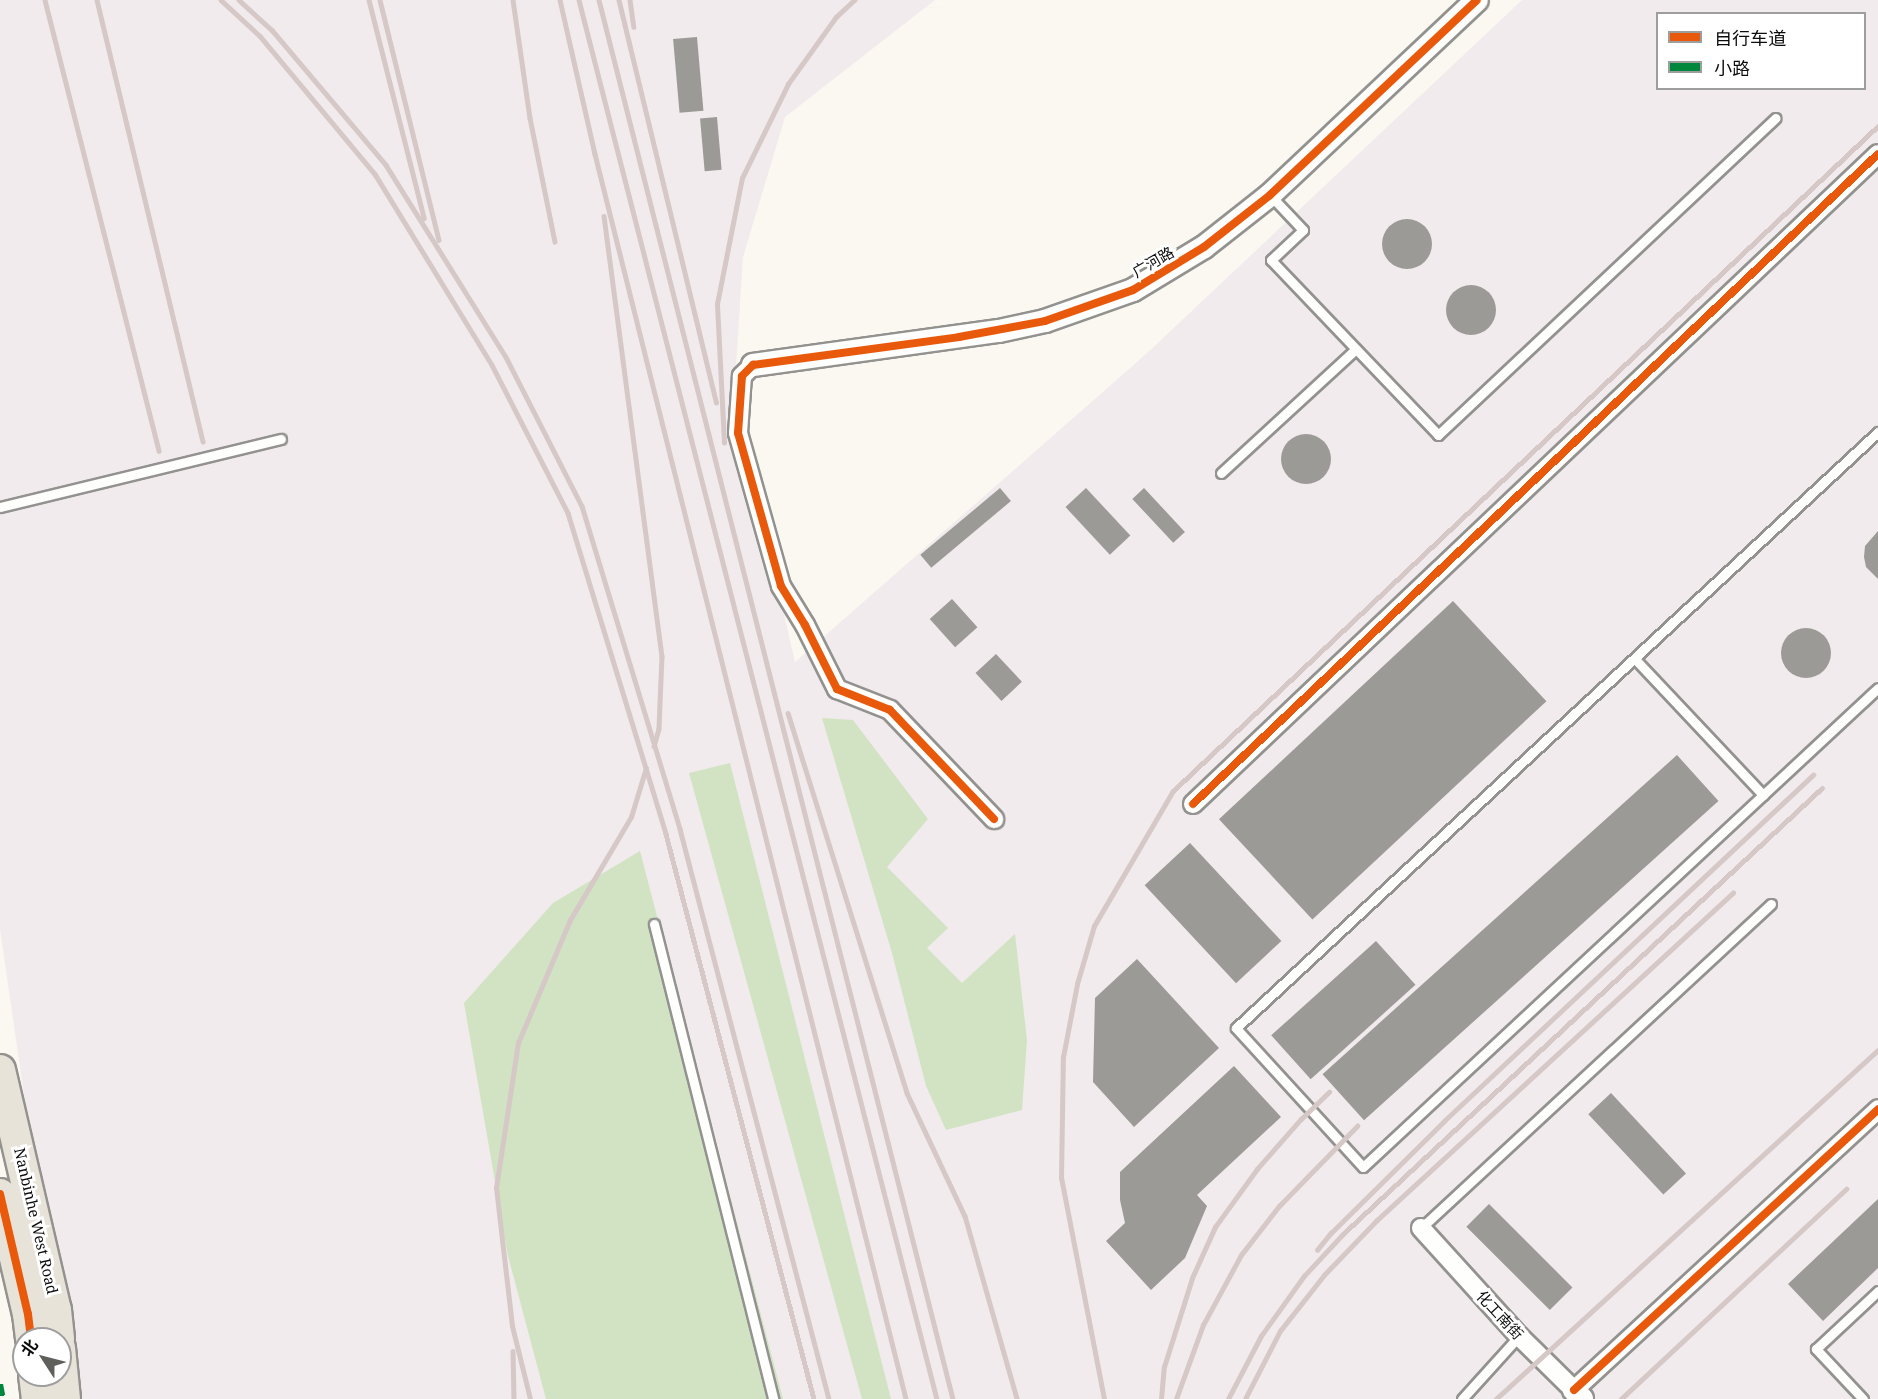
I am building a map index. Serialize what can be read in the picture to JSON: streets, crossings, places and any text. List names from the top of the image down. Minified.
{"streets":{"highway":["Nanbinhe West Road"],"street":["广河路","化工南街"]},"legend":["自行车道","小路"],"north":"top left"}
